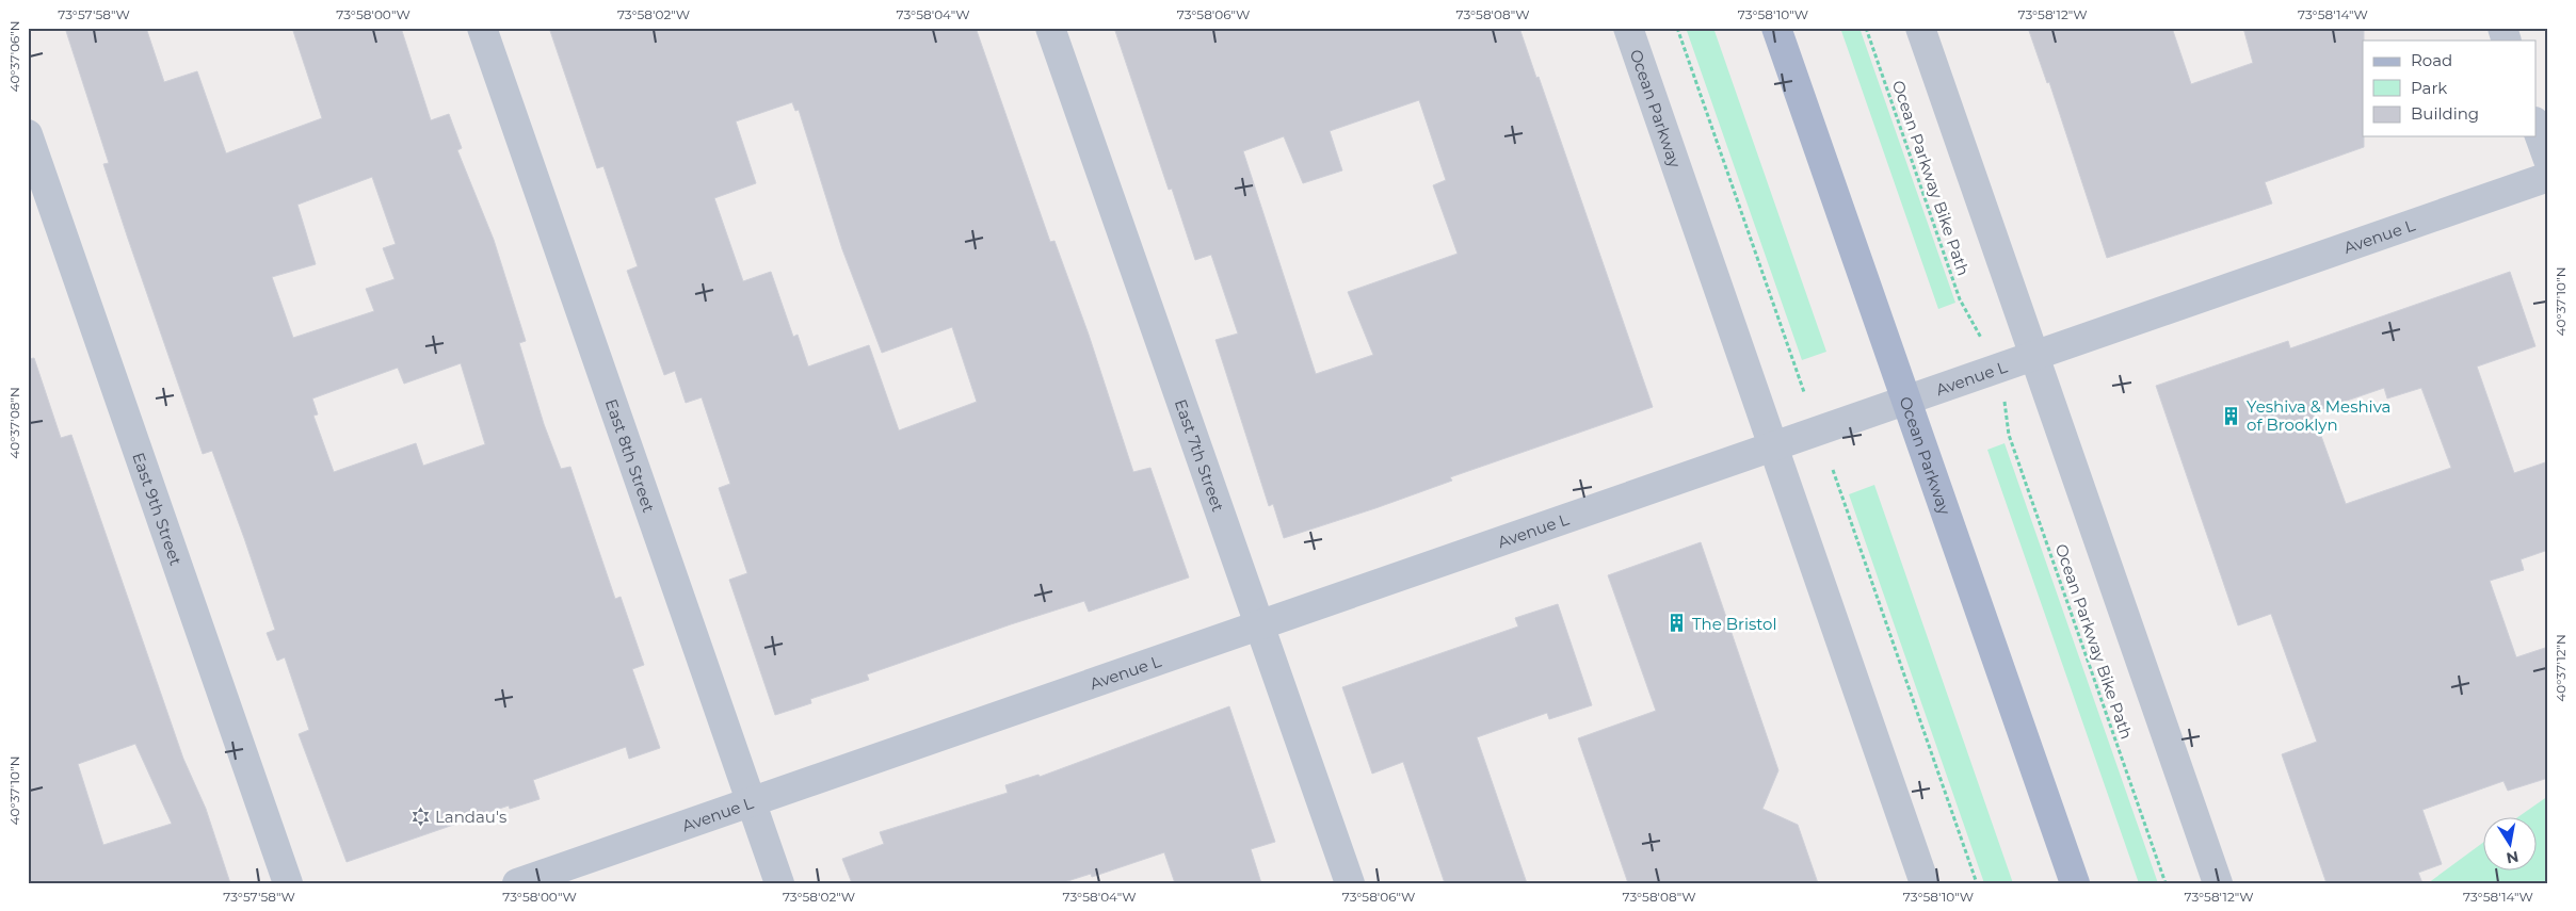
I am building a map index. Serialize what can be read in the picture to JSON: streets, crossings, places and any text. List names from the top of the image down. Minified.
{"streets":{"main road":["Ocean Parkway"],"street":["Avenue L","East 8th Street","East 7th Street","East 9th Street"],"path":["Ocean Parkway Bike Path"]},"crossings":[["Ocean Parkway","Avenue L"],["Avenue L","East 8th Street"],["Avenue L","East 7th Street"]],"places":{"building":["Yeshiva & Meshiva of Brooklyn","The Bristol"],"synagogue":["Landau's"]},"legend":["Road","Park","Building"],"north":"bottom","coordinates":["73°57'58\"W","73°58'00\"W","73°58'02\"W","73°58'04\"W","73°58'06\"W","73°58'08\"W","73°58'10\"W","73°58'12\"W","73°58'14\"W","40°37'06\"N","40°37'10\"N","40°37'08\"N","40°37'12\"N"]}
